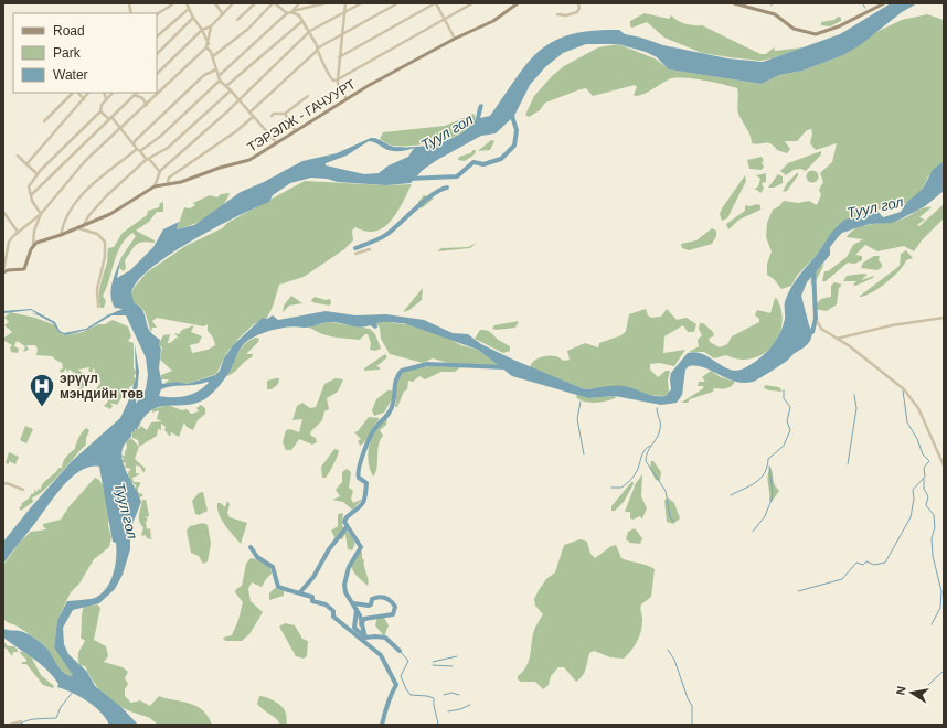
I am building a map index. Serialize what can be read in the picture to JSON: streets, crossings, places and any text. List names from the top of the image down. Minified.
{"streets":{"main road":["ТЭРЭЛЖ - ГАЧУУРТ"]},"water":["Туул гол"],"places":{"hospital":["эрүүл мэндийн төв"]},"legend":["Road","Park","Water"],"north":"left"}
